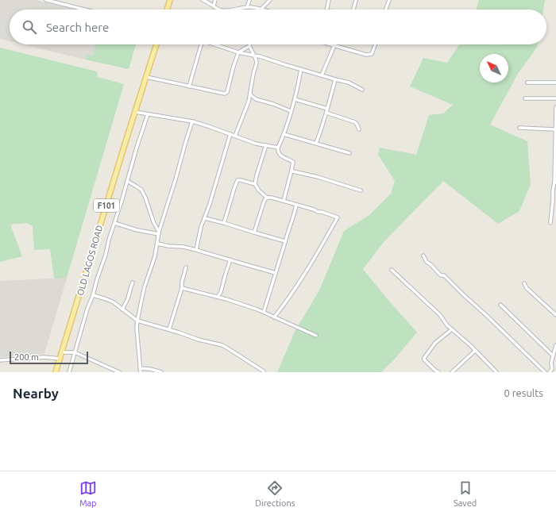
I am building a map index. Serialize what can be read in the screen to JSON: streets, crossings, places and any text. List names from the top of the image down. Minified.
{"streets":{"main road":["F101","OLD LAGOS ROAD"]},"scale_bar":"200 m","north":"top left","page":{"search":"Search here","scale":"200 m","heading":["Nearby","0 results"],"nav":["Map","Directions","Saved"]}}
